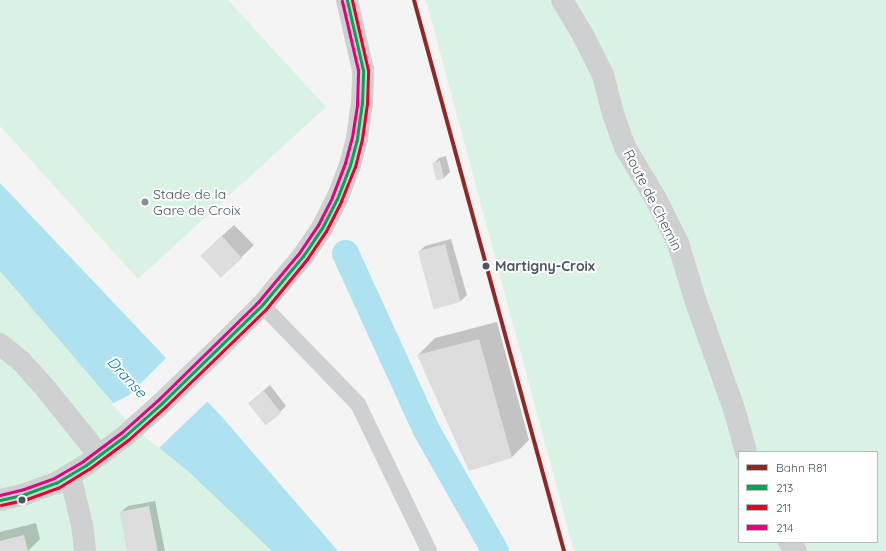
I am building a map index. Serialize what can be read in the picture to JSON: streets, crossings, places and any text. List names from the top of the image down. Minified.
{"streets":{"street":["Route de Chemin"]},"water":["Dranse"],"places":["Stade de la Gare de Croix","Martigny-Croix"],"lines":["rail line R81","transit line 213","transit line 211","transit line 214"],"legend":["Bahn R81","213","211","214"]}
